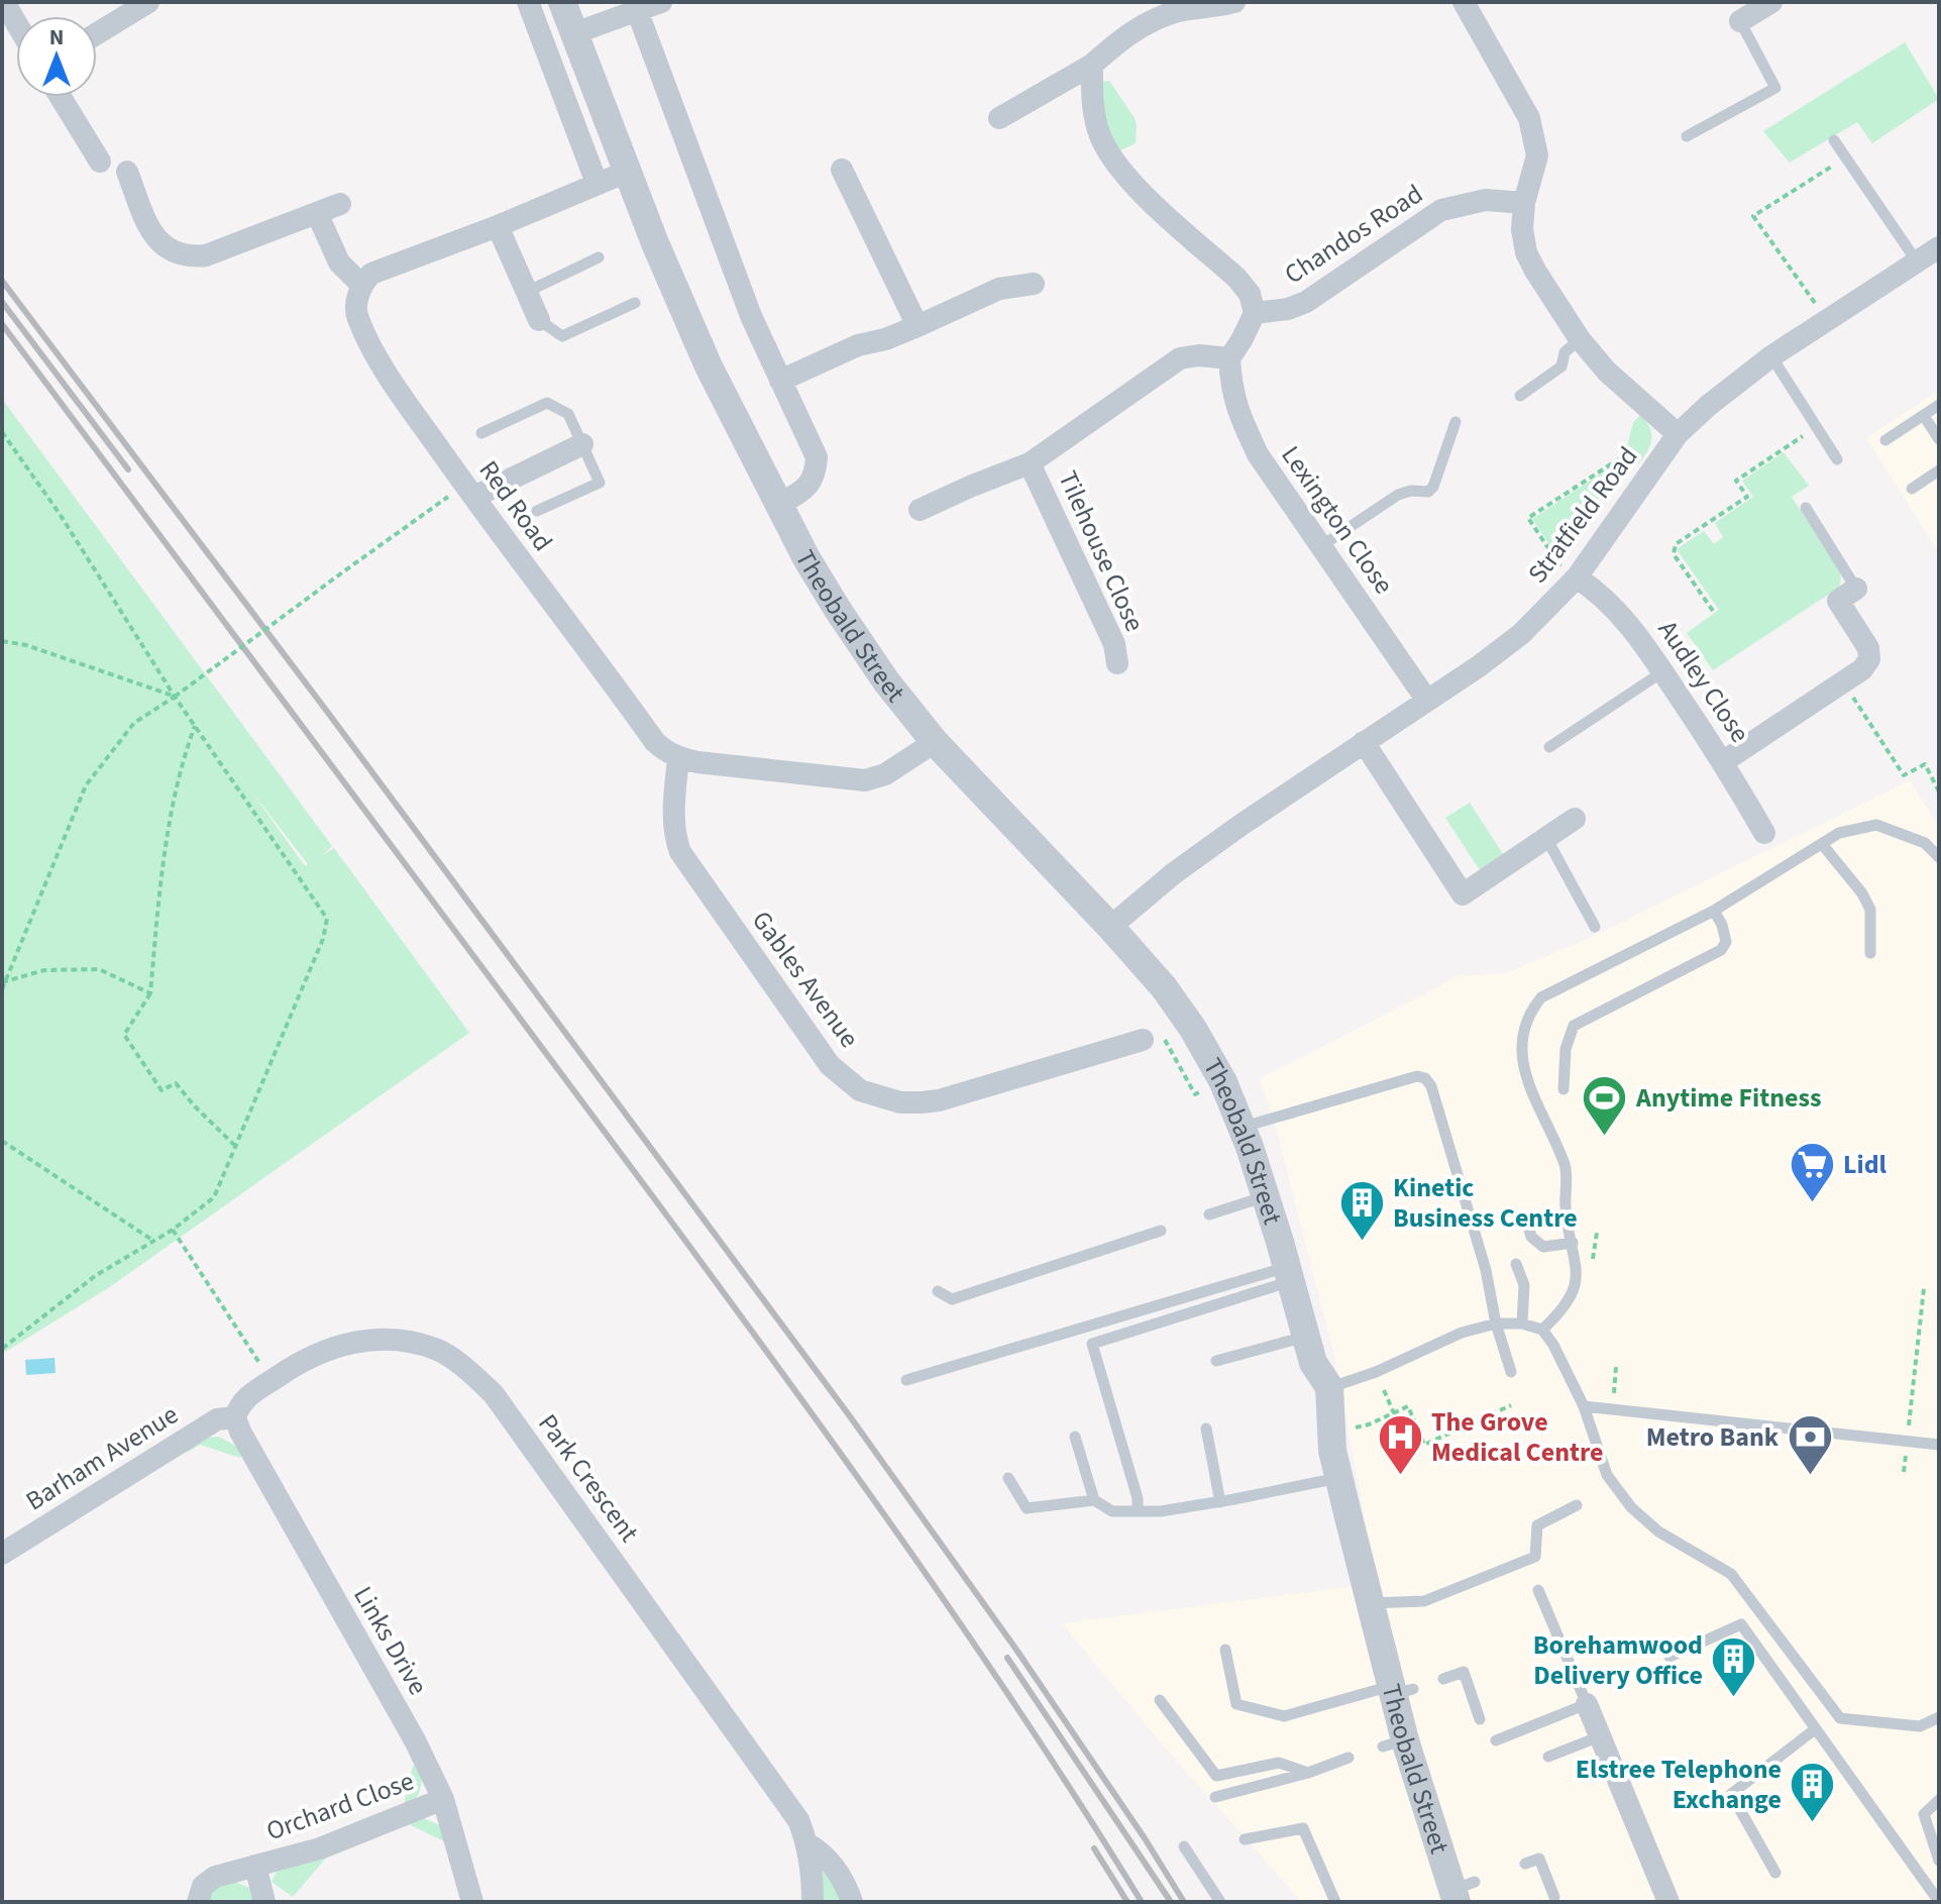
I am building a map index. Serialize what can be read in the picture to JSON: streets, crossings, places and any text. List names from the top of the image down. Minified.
{"streets":{"street":["Chandos Road","Red Road","Stratfield Road","Lexington Close","Tilehouse Close","Theobald Street","Audley Close","Gables Avenue","Barham Avenue","Park Crescent","Links Drive","Orchard Close"]},"crossings":[["Red Road","Gables Avenue"],["Stratfield Road","Lexington Close"],["Stratfield Road","Theobald Street"],["Stratfield Road","Audley Close"],["Barham Avenue","Park Crescent"],["Barham Avenue","Links Drive"],["Park Crescent","Links Drive"],["Links Drive","Orchard Close"]],"places":{"sports":["Anytime Fitness"],"supermarket":["Lidl"],"building":["Kinetic Business Centre","Borehamwood Delivery Office","Elstree Telephone Exchange"],"hospital":["The Grove Medical Centre"],"bank":["Metro Bank"]},"north":"top"}
